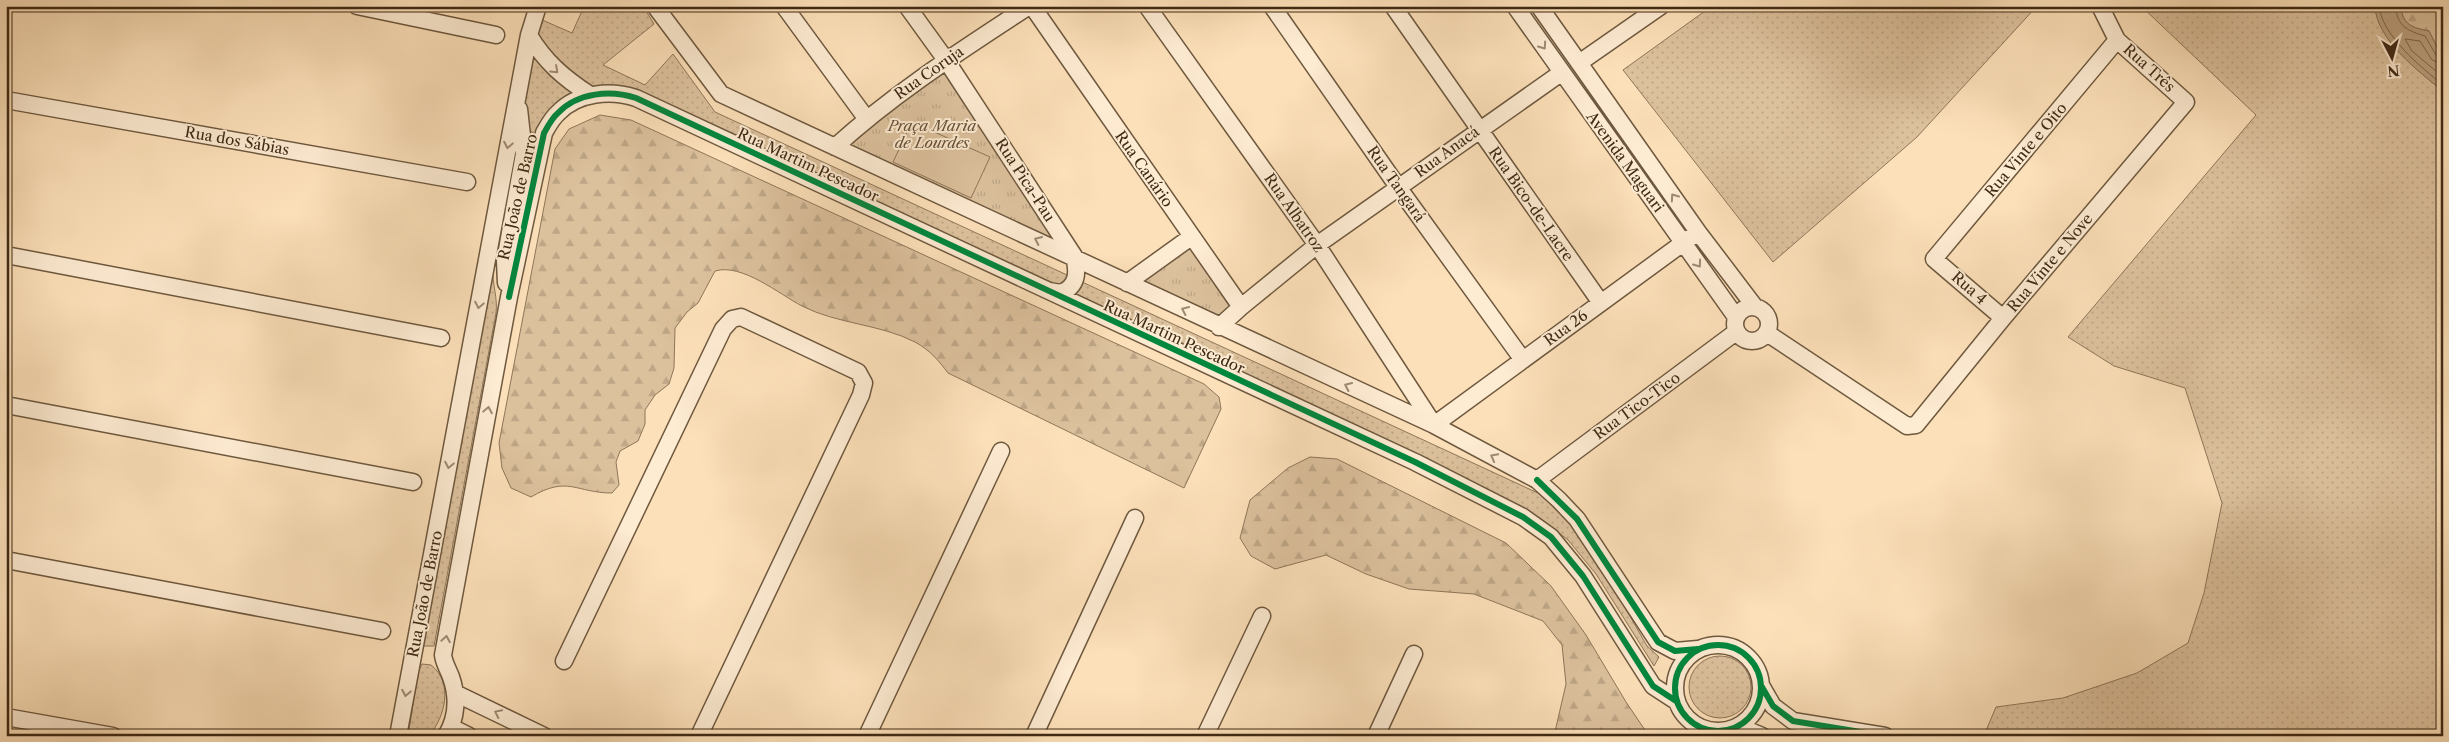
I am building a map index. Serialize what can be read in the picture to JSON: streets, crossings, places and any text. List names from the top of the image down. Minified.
{"streets":{"street":["Rua Três","Rua Coruja","Rua dos Sábias","Rua Vinte e Oito","Rua Anacá","Avenida Maguari","Rua Martim Pescador","Rua Canário","Rua Pica-Pau","Rua Tangará","Rua João de Barro","Rua Bico-de-Lacre","Rua Albatroz","Rua Vinte e Nove","Rua 4","Rua 26","Rua Tico-Tico"]},"crossings":[["Rua Três","Rua Vinte e Oito"],["Rua Três","Rua Vinte e Nove"],["Rua Coruja","Rua Martim Pescador"],["Rua Coruja","Rua Canário"],["Rua Coruja","Rua Pica-Pau"],["Rua Vinte e Oito","Rua 4"],["Rua Anacá","Avenida Maguari"],["Rua Anacá","Rua Canário"],["Rua Anacá","Rua Tangará"],["Rua Anacá","Rua Bico-de-Lacre"],["Rua Anacá","Rua Albatroz"],["Avenida Maguari","Rua Vinte e Nove"],["Avenida Maguari","Rua 26"],["Avenida Maguari","Rua Tico-Tico"],["Rua Martim Pescador","Rua Pica-Pau"],["Rua Martim Pescador","Rua João de Barro"],["Rua Martim Pescador","Rua Albatroz"],["Rua Martim Pescador","Rua 26"],["Rua Martim Pescador","Rua Tico-Tico"],["Rua Tangará","Rua 26"],["Rua Bico-de-Lacre","Rua 26"],["Rua Albatroz","Rua 26"],["Rua Vinte e Nove","Rua 4"],["Rua Vinte e Nove","Rua Tico-Tico"]],"parks":["Praça Maria de Lourdes"],"north":"bottom"}
